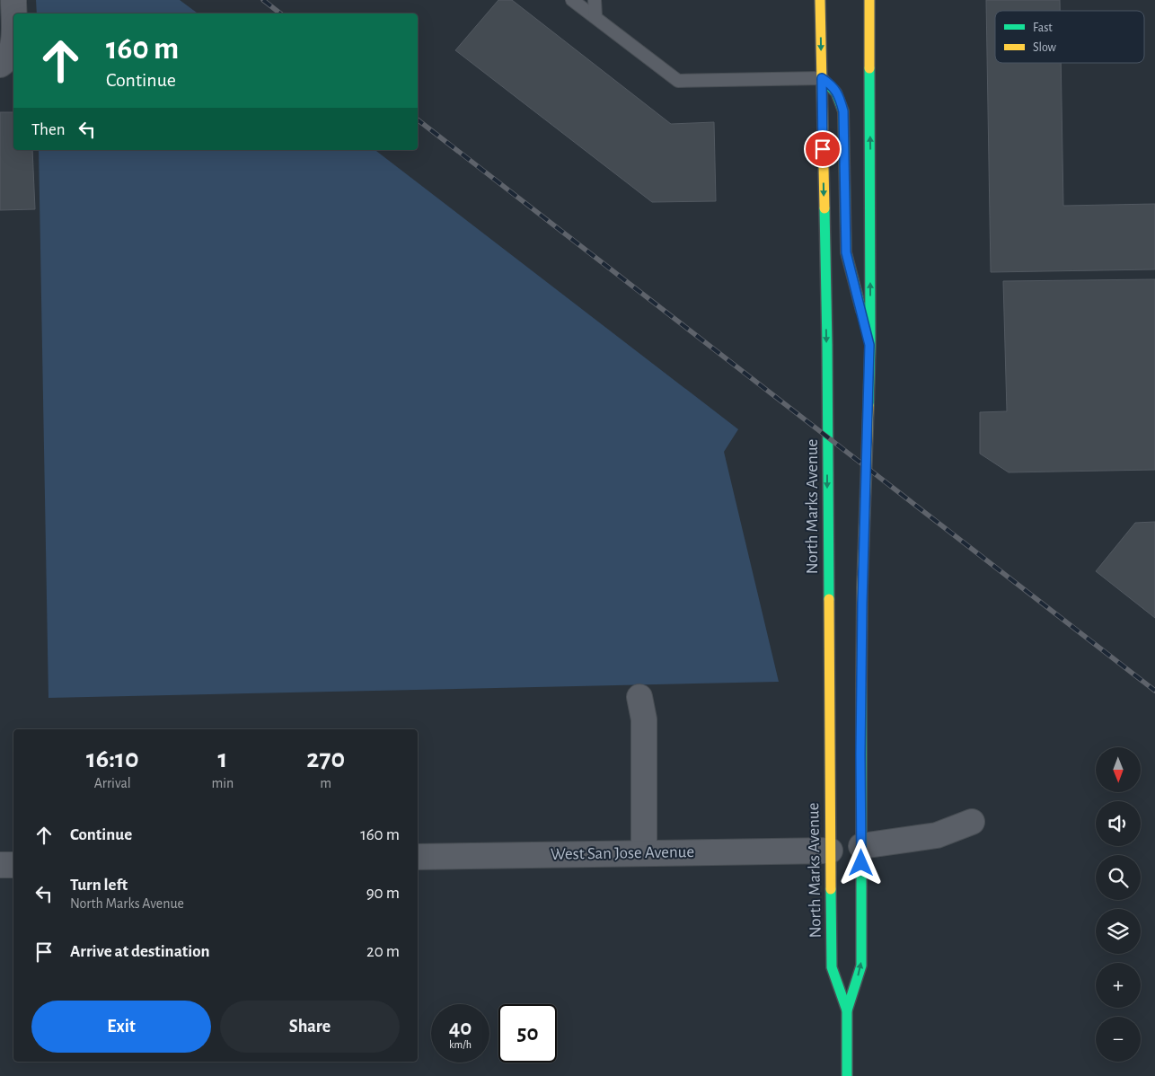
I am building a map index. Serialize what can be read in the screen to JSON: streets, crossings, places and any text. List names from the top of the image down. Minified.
{"streets":{"main road":["North Marks Avenue"],"street":["West San Jose Avenue"]},"crossings":[["North Marks Avenue","West San Jose Avenue"]],"legend":["Fast","Slow"],"north":"bottom","page":{"turn":["160 m","Continue"],"then":"Then","eta":["16:10","Arrival","1","min","270","m"],"map_buttons":["+","−"],"list":[{"name":"Continue","value":"160 m"},{"name":"Turn left","note":"North Marks Avenue","value":"90 m"},{"name":"Arrive at destination","value":"20 m"}],"buttons":["Exit","Share"],"speed":"40 km/h","limit":"50"}}
